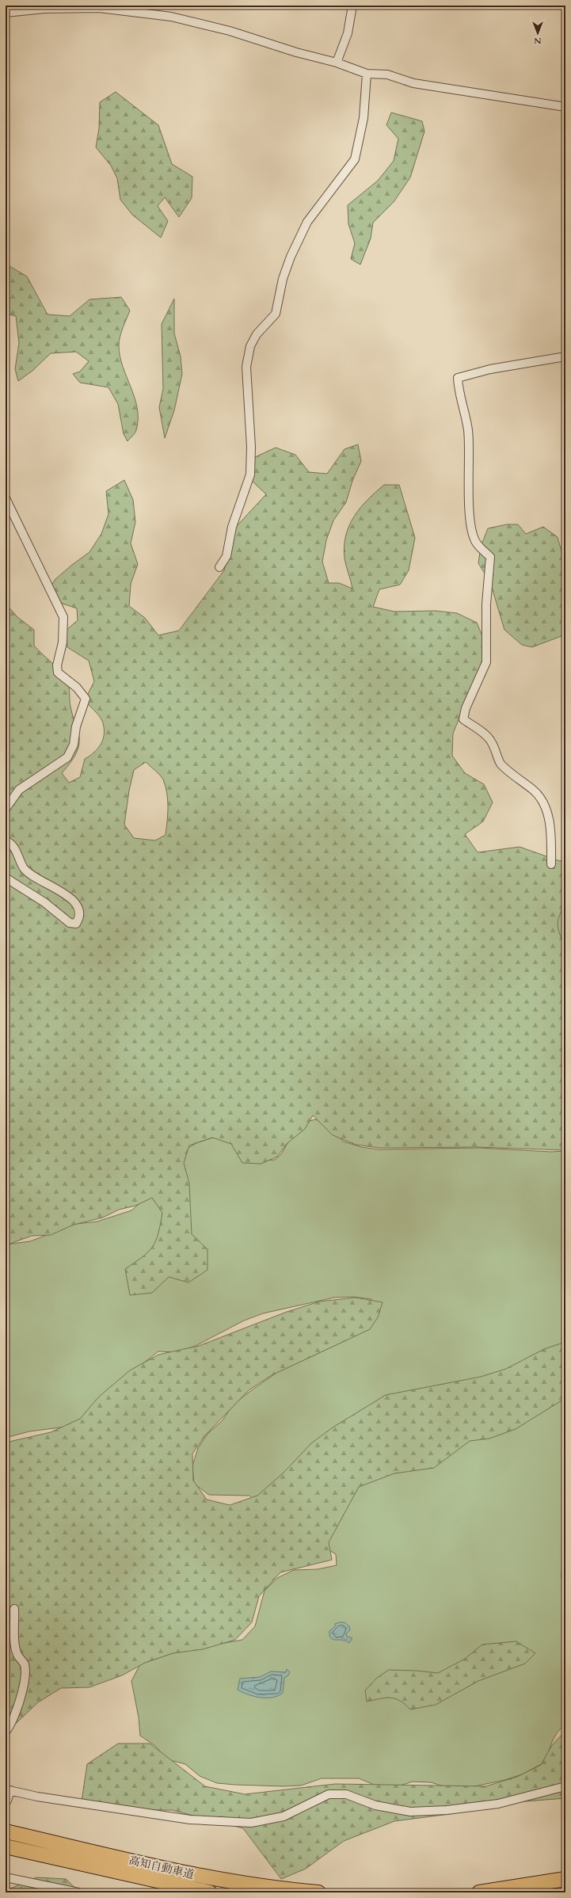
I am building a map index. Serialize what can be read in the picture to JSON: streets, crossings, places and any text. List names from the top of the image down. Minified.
{"streets":{"highway":["高知自動車道"]},"north":"bottom"}
